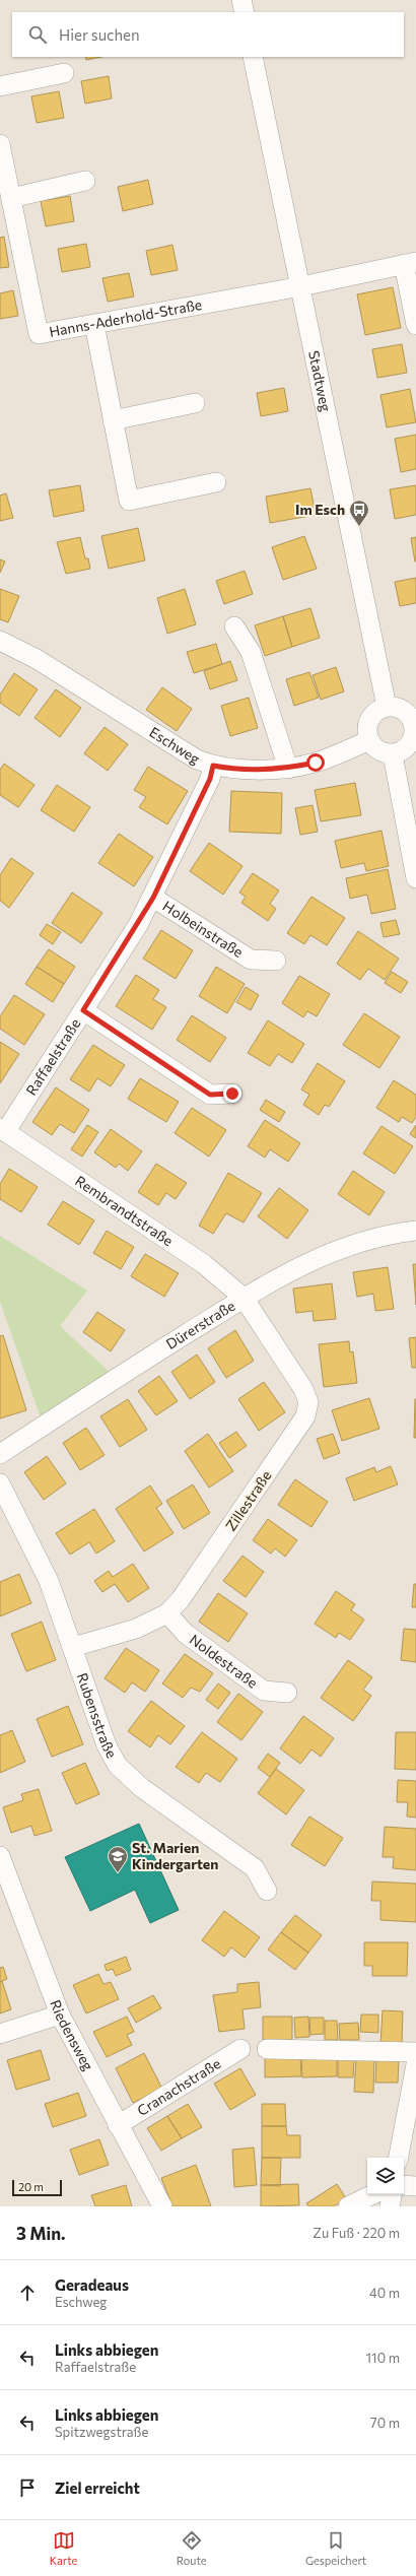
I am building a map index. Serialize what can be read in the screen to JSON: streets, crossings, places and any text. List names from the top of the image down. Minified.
{"streets":{"street":["Hanns-Aderhold-Straße","Stadtweg","Eschweg","Holbeinstraße","Raffaelstraße","Rembrandtstraße","Dürerstraße","Zillestraße","Noldestraße","Rubensstraße","Riedensweg","Cranachstraße"]},"crossings":[["Hanns-Aderhold-Straße","Stadtweg"],["Stadtweg","Eschweg"],["Eschweg","Raffaelstraße"],["Holbeinstraße","Raffaelstraße"],["Raffaelstraße","Rembrandtstraße"],["Rembrandtstraße","Dürerstraße"],["Rembrandtstraße","Zillestraße"],["Dürerstraße","Zillestraße"],["Zillestraße","Noldestraße"],["Zillestraße","Rubensstraße"],["Riedensweg","Cranachstraße"]],"places":{"bus stop":["Im Esch"],"school or university":["St. Marien Kindergarten"]},"scale_bar":"20 m","page":{"search":"Hier suchen","scale":"20 m","heading":["3 Min.","Zu Fuß · 220 m"],"list":[["Geradeaus","Eschweg","40 m"],["Links abbiegen","Raffaelstraße","110 m"],["Links abbiegen","Spitzwegstraße","70 m"],"Ziel erreicht"],"nav":["Karte","Route","Gespeichert"]}}
